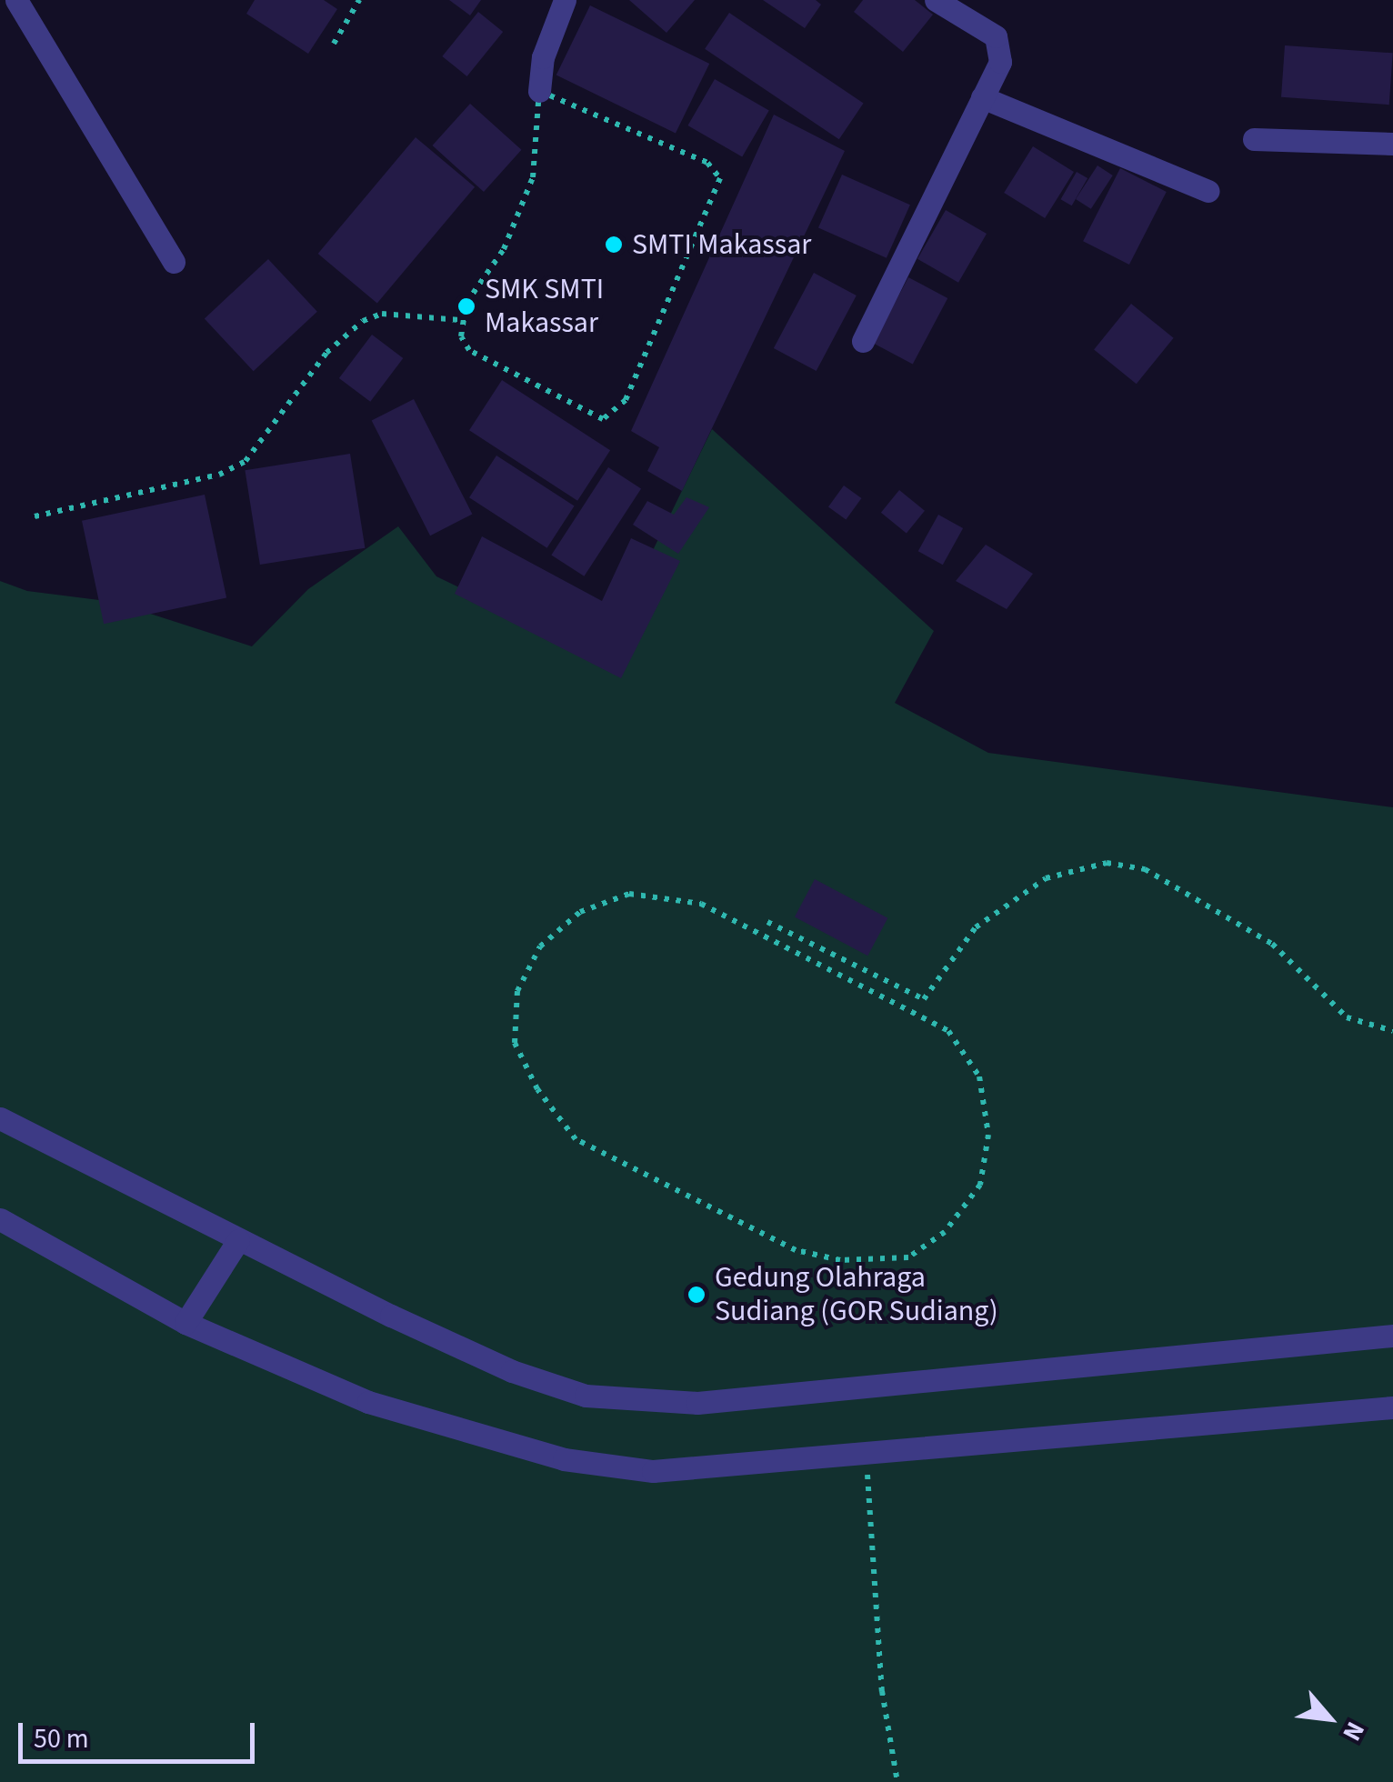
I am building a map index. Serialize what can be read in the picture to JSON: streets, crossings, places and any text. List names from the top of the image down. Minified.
{"places":["SMTI Makassar","SMK SMTI Makassar","Gedung Olahraga Sudiang (GOR Sudiang)"],"scale_bar":"50 m","north":"bottom right"}
